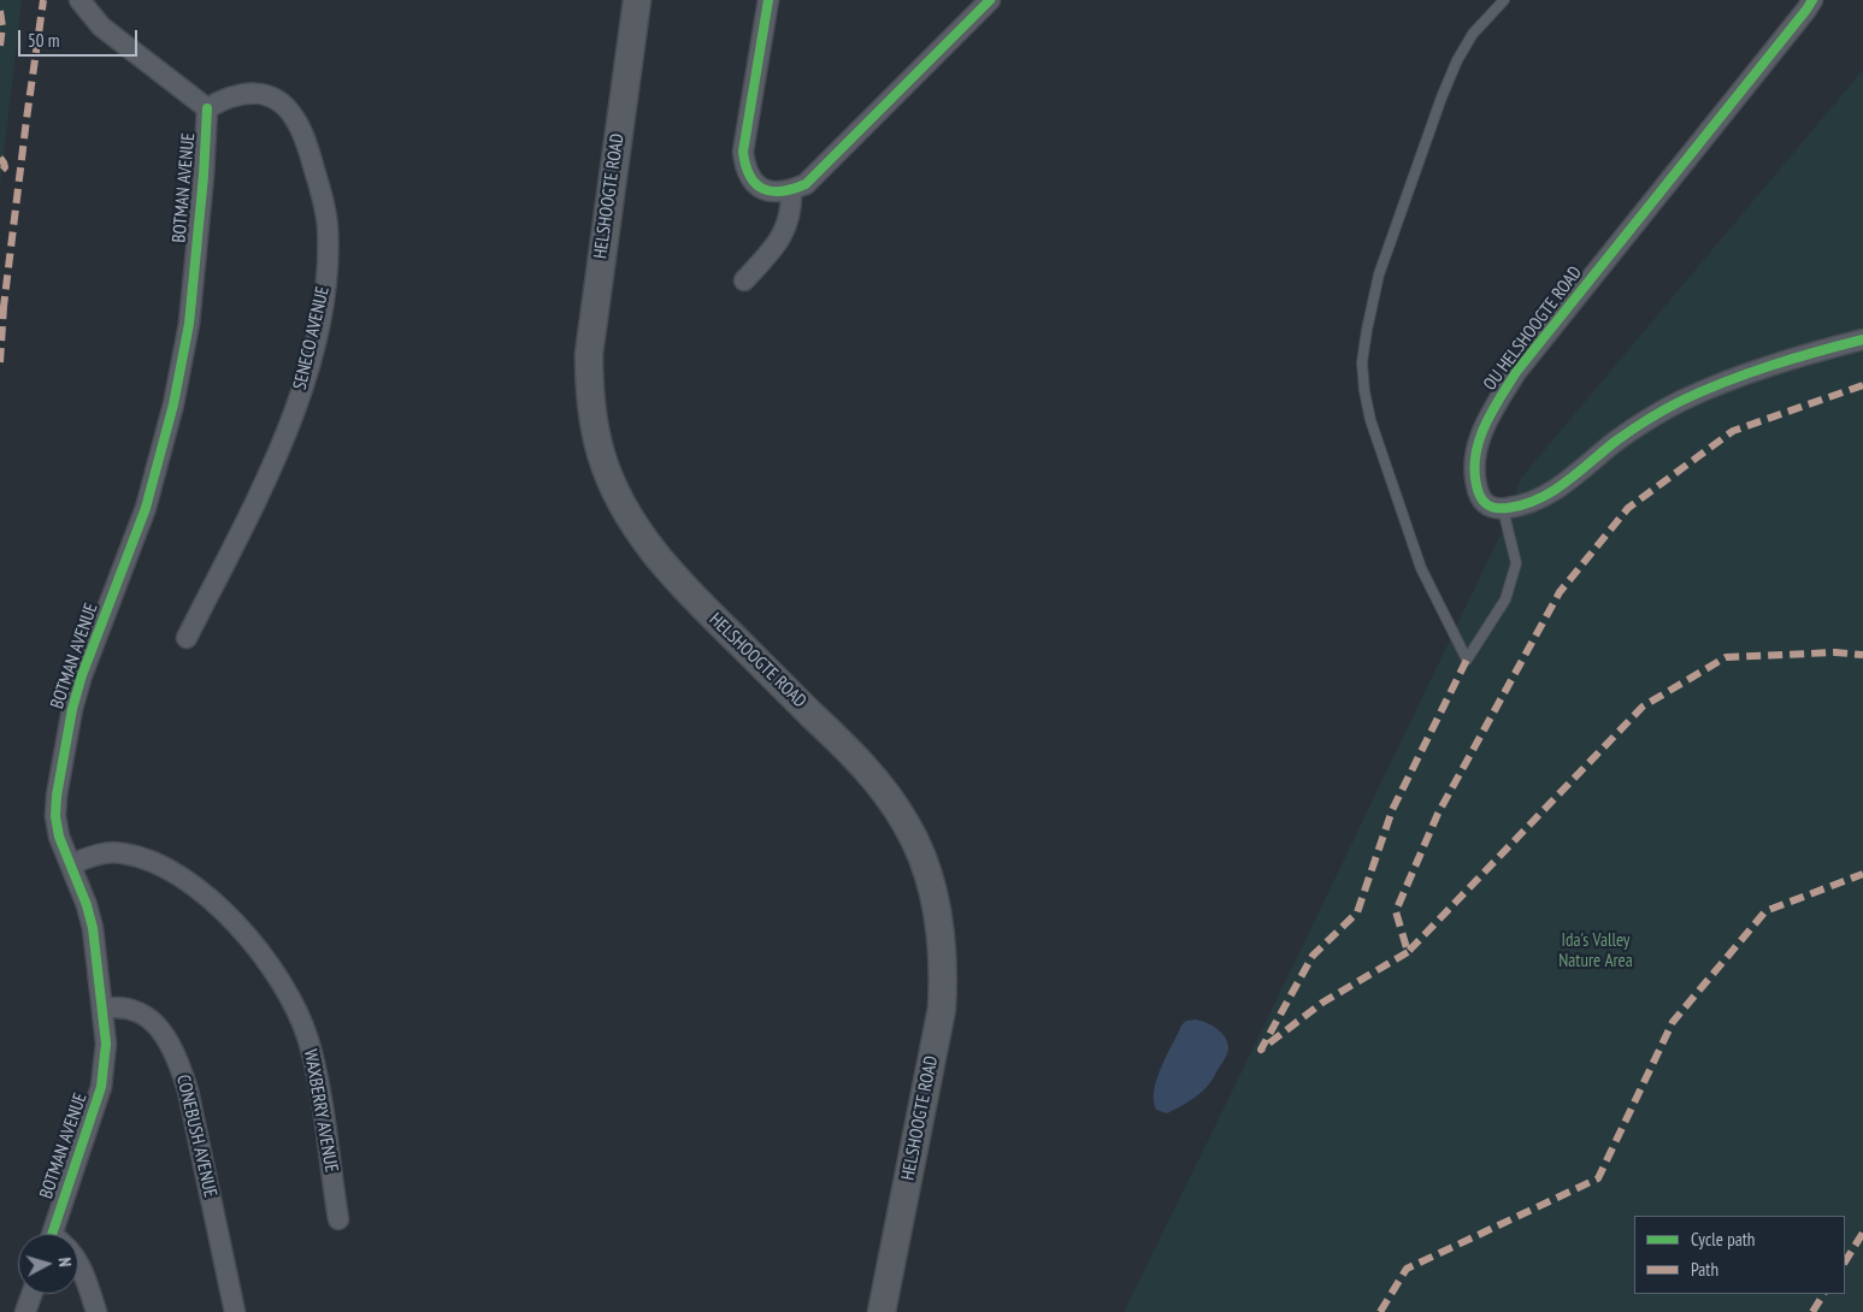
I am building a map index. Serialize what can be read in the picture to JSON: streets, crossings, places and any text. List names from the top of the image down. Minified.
{"streets":{"main road":["HELSHOOGTE ROAD"],"street":["BOTMAN AVENUE","OU HELSHOOGTE ROAD","SENECO AVENUE","WAXBERRY AVENUE","CONEBUSH AVENUE"]},"crossings":[["BOTMAN AVENUE","SENECO AVENUE"],["BOTMAN AVENUE","WAXBERRY AVENUE"],["BOTMAN AVENUE","CONEBUSH AVENUE"]],"parks":["Ida's Valley Nature Area"],"legend":["Cycle path","Path"],"scale_bar":"50 m","north":"right"}
